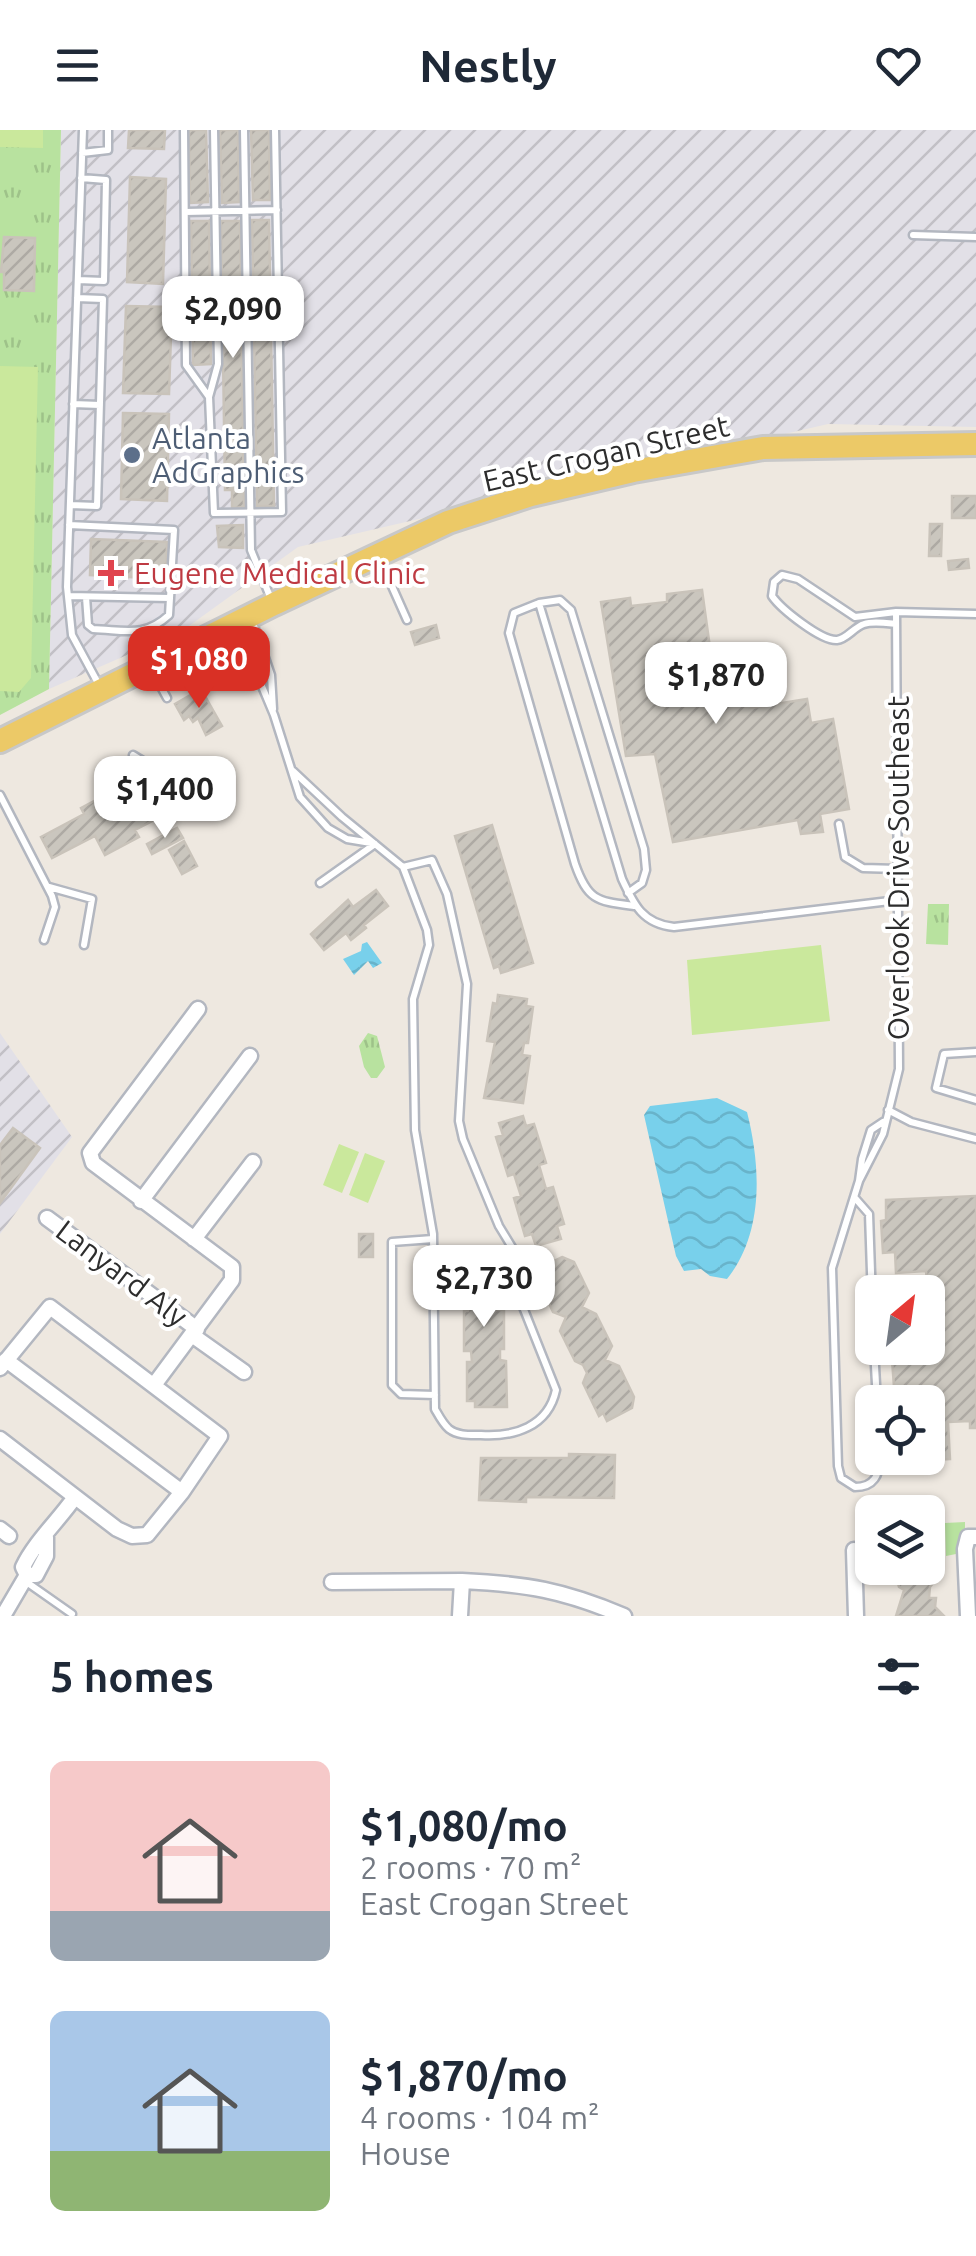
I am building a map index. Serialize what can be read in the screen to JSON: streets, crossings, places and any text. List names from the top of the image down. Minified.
{"streets":{"main road":["East Crogan Street"],"street":["Lanyard Aly"],"lane":["Overlook Drive Southeast"]},"places":{"other":["Atlanta AdGraphics"],"health":["Eugene Medical Clinic"]},"north":"top right","page":{"header":"Nestly","price":["$2,090","$1,080","$1,870","$1,400","$2,730"],"heading":"5 homes","list":[{"name":"$1,080/mo","note":"2 rooms · 70 m² · East Crogan Street"},{"name":"$1,870/mo","note":"4 rooms · 104 m² · House"}]}}
